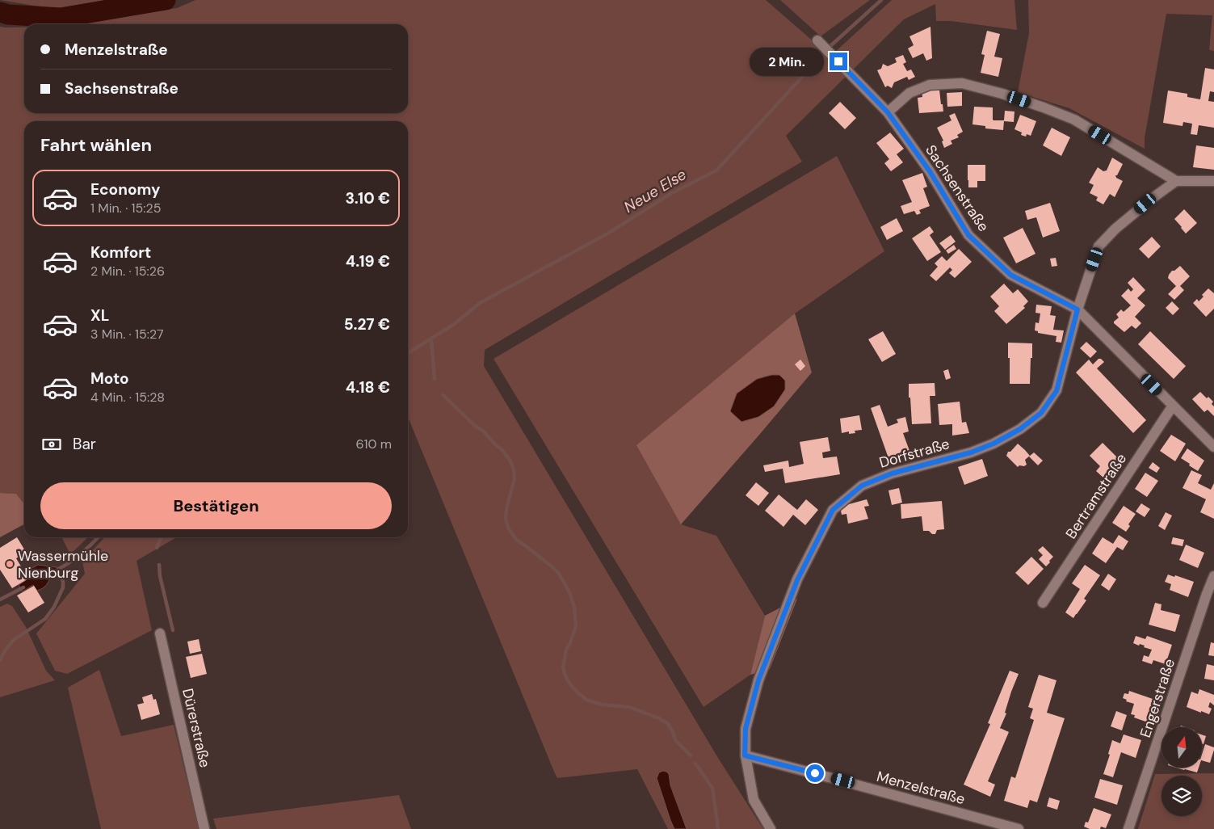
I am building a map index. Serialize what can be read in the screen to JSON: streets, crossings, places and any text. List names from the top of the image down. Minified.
{"streets":{"street":["Sachsenstraße","Dorfstraße","Bertramstraße","Engerstraße","Dürerstraße","Menzelstraße"]},"crossings":[["Sachsenstraße","Dorfstraße"],["Sachsenstraße","Bertramstraße"],["Dorfstraße","Menzelstraße"]],"water":["Neue Else"],"places":["Wassermühle Nienburg"],"north":"top","page":{"banner":["Menzelstraße","Sachsenstraße"],"bubble":"2 Min.","heading":"Fahrt wählen","list":[{"name":"Economy","note":"1 Min. · 15:25","value":"3.10 €"},{"name":"Komfort","note":"2 Min. · 15:26","value":"4.19 €"},{"name":"XL","note":"3 Min. · 15:27","value":"5.27 €"},{"name":"Moto","note":"4 Min. · 15:28","value":"4.18 €"}],"pay":["Bar","610 m"],"buttons":"Bestätigen"}}
